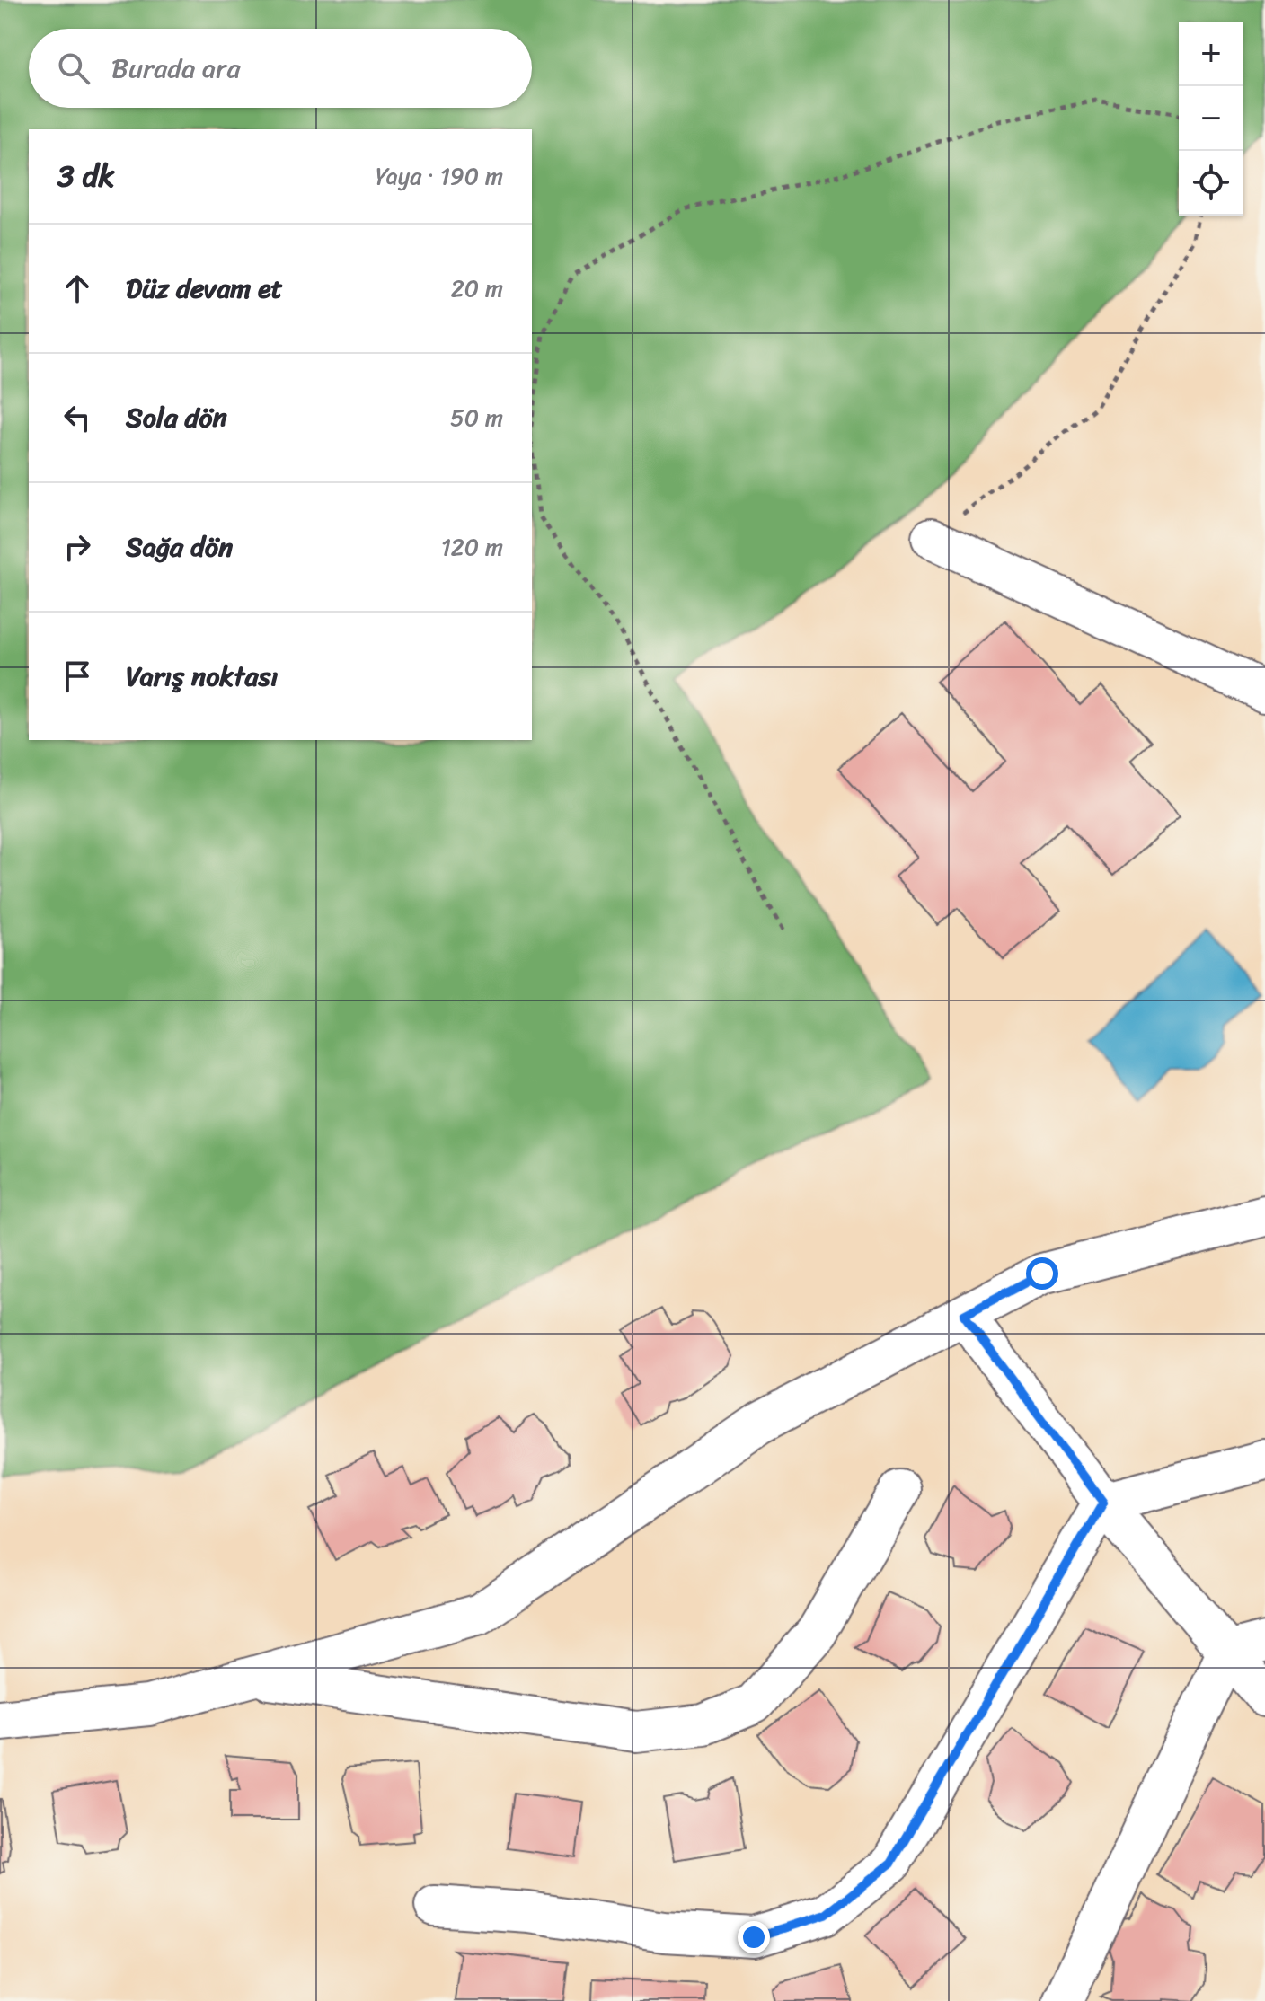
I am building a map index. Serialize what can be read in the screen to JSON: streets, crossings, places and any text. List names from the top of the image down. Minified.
{"page":{"map_buttons":["+","−"],"search":"Burada ara","heading":["3 dk","Yaya · 190 m"],"list":[["Düz devam et","20 m"],["Sola dön","50 m"],["Sağa dön","120 m"],"Varış noktası"]}}
